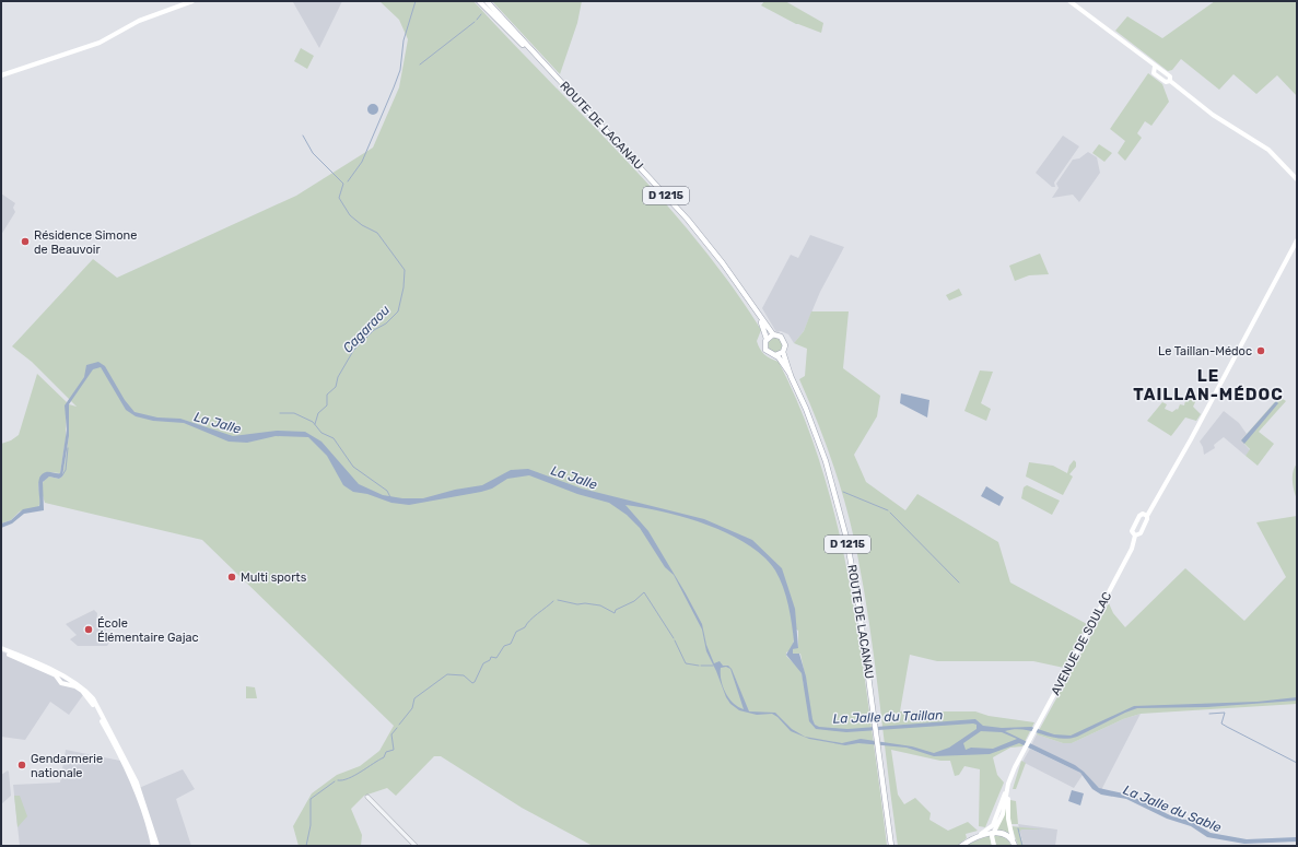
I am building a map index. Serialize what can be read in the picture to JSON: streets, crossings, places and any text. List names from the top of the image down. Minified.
{"streets":{"main road":["ROUTE DE LACANAU","D 1215","AVENUE DE SOULAC"]},"crossings":[["ROUTE DE LACANAU","D 1215"]],"districts":["LE TAILLAN-MÉDOC"],"water":["Cagaraou","La Jalle","La Jalle du Taillan","La Jalle du Sable"],"places":["Résidence Simone de Beauvoir","Le Taillan-Médoc","Multi sports","École Élémentaire Gajac","Gendarmerie nationale"]}
